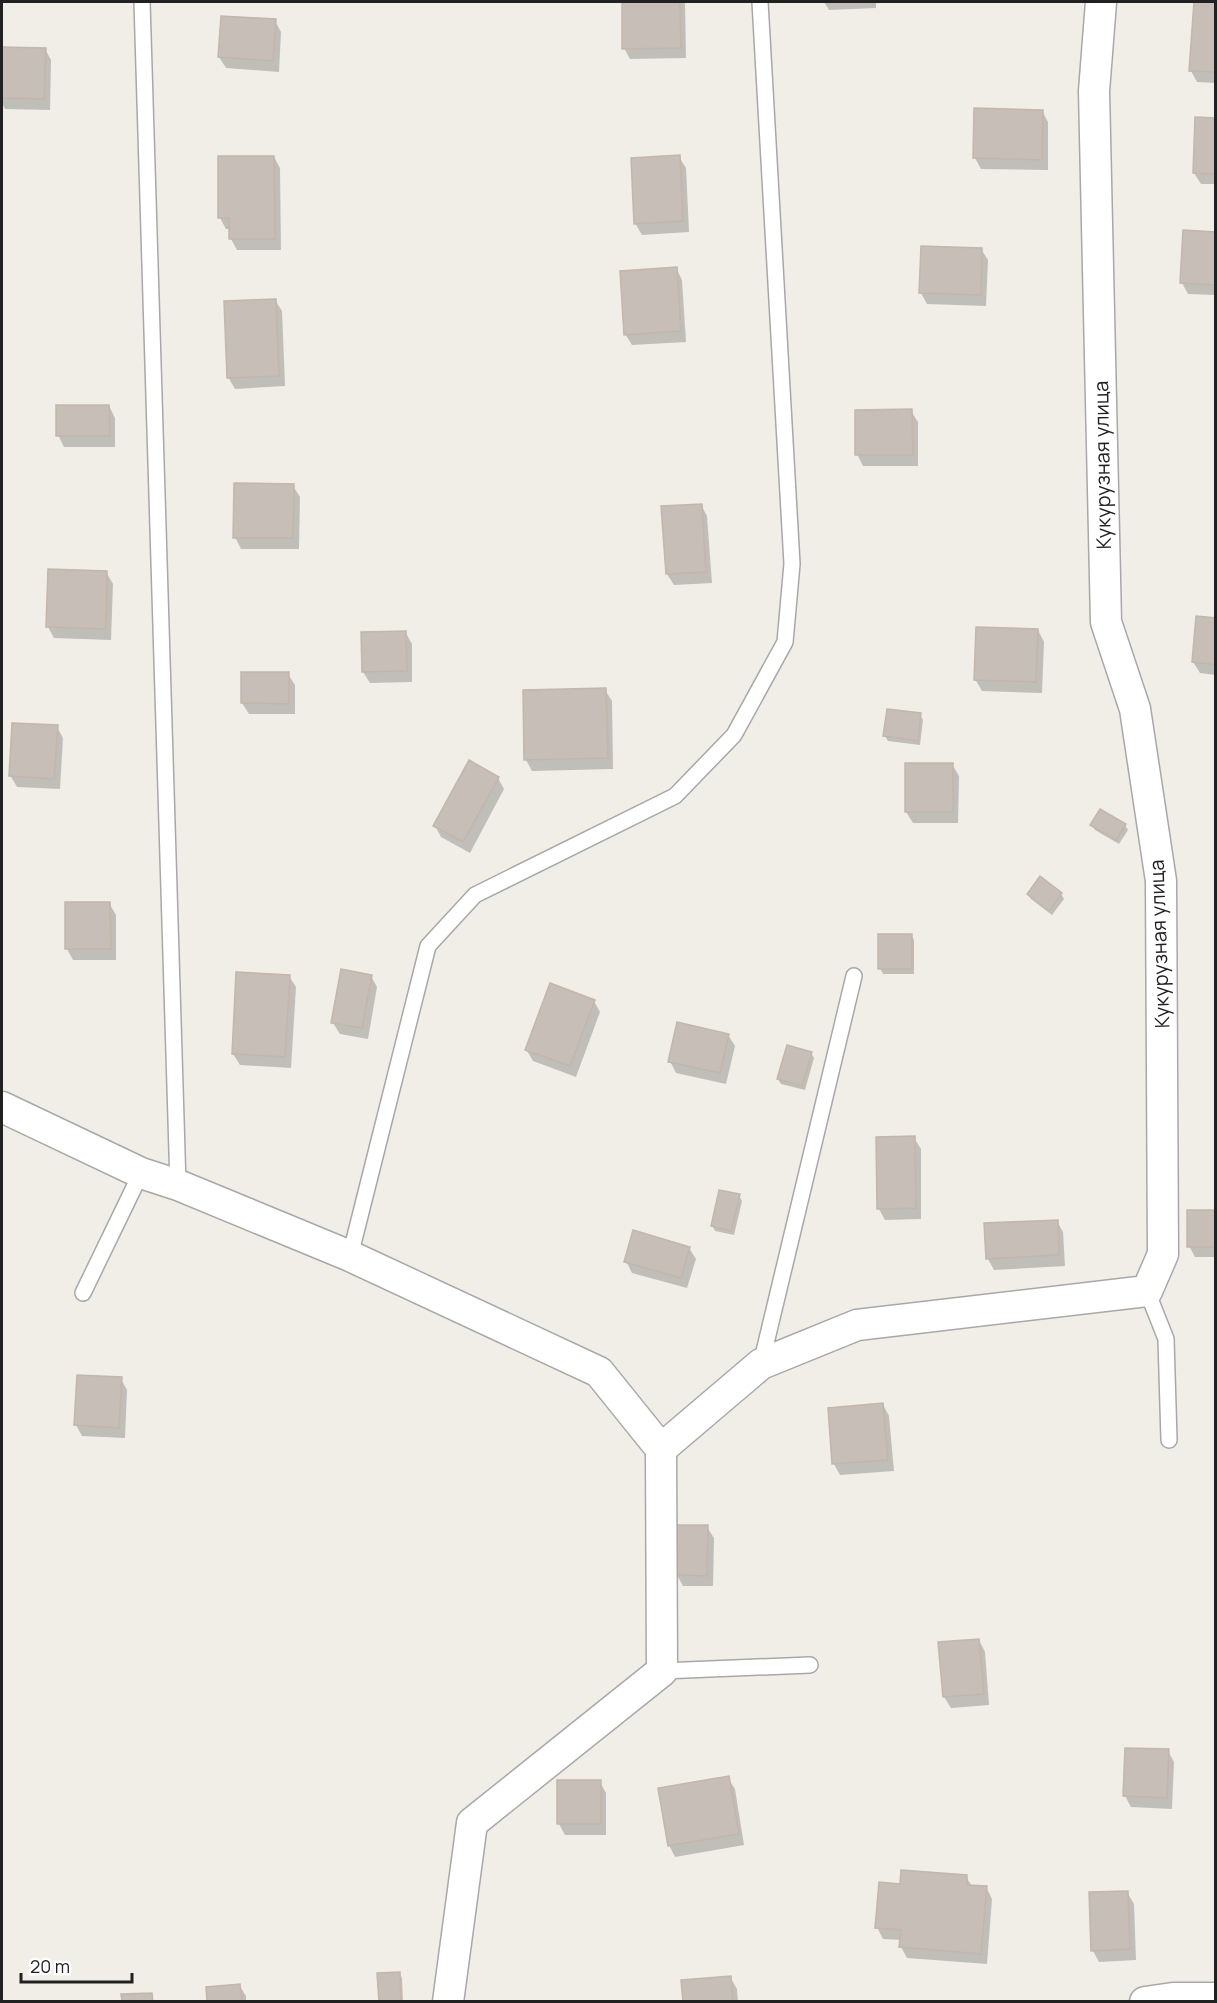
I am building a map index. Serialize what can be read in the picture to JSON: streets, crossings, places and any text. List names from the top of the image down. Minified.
{"streets":{"street":["Кукурузная улица"]},"scale_bar":"20 m"}
